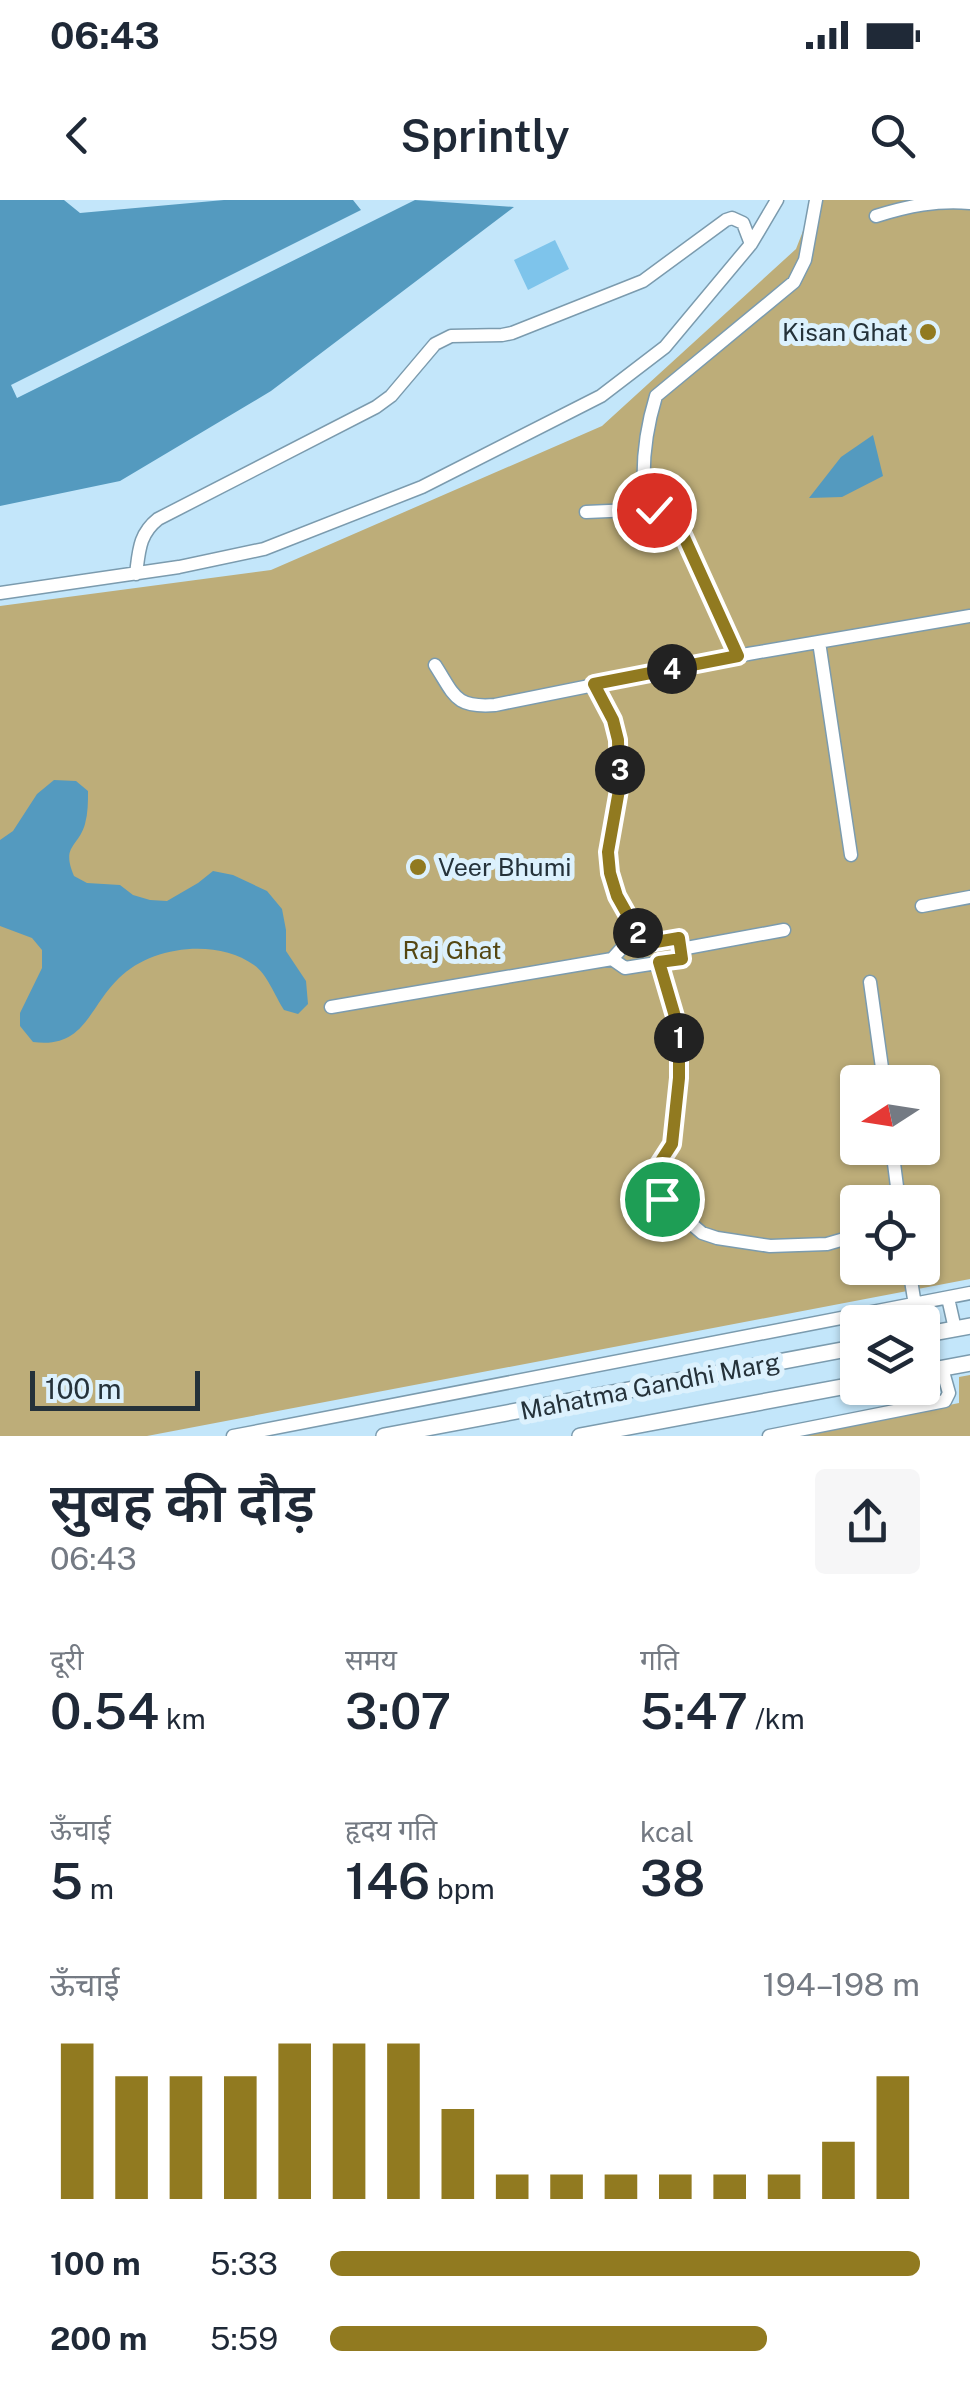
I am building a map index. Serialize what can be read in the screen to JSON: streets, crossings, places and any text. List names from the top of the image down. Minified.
{"streets":{"main road":["Mahatma Gandhi Marg"]},"parks":["Raj Ghat"],"places":["Kisan Ghat","Veer Bhumi"],"scale_bar":"100 m","north":"left","page":{"status":"06:43","header":"Sprintly","pins":["4","3","2","1"],"scale":"100 m","heading":["सुबह की दौड़","06:43"],"stats":[["दूरी","0.54 km"],["समय","3:07"],["गति","5:47 /km"],["ऊँचाई","5 m"],["हृदय गति","146 bpm"],["kcal","38"]],"chart":["ऊँचाई","194–198 m"],"list":[{"name":"100 m","note":"5:33"},{"name":"200 m","note":"5:59"}]}}
